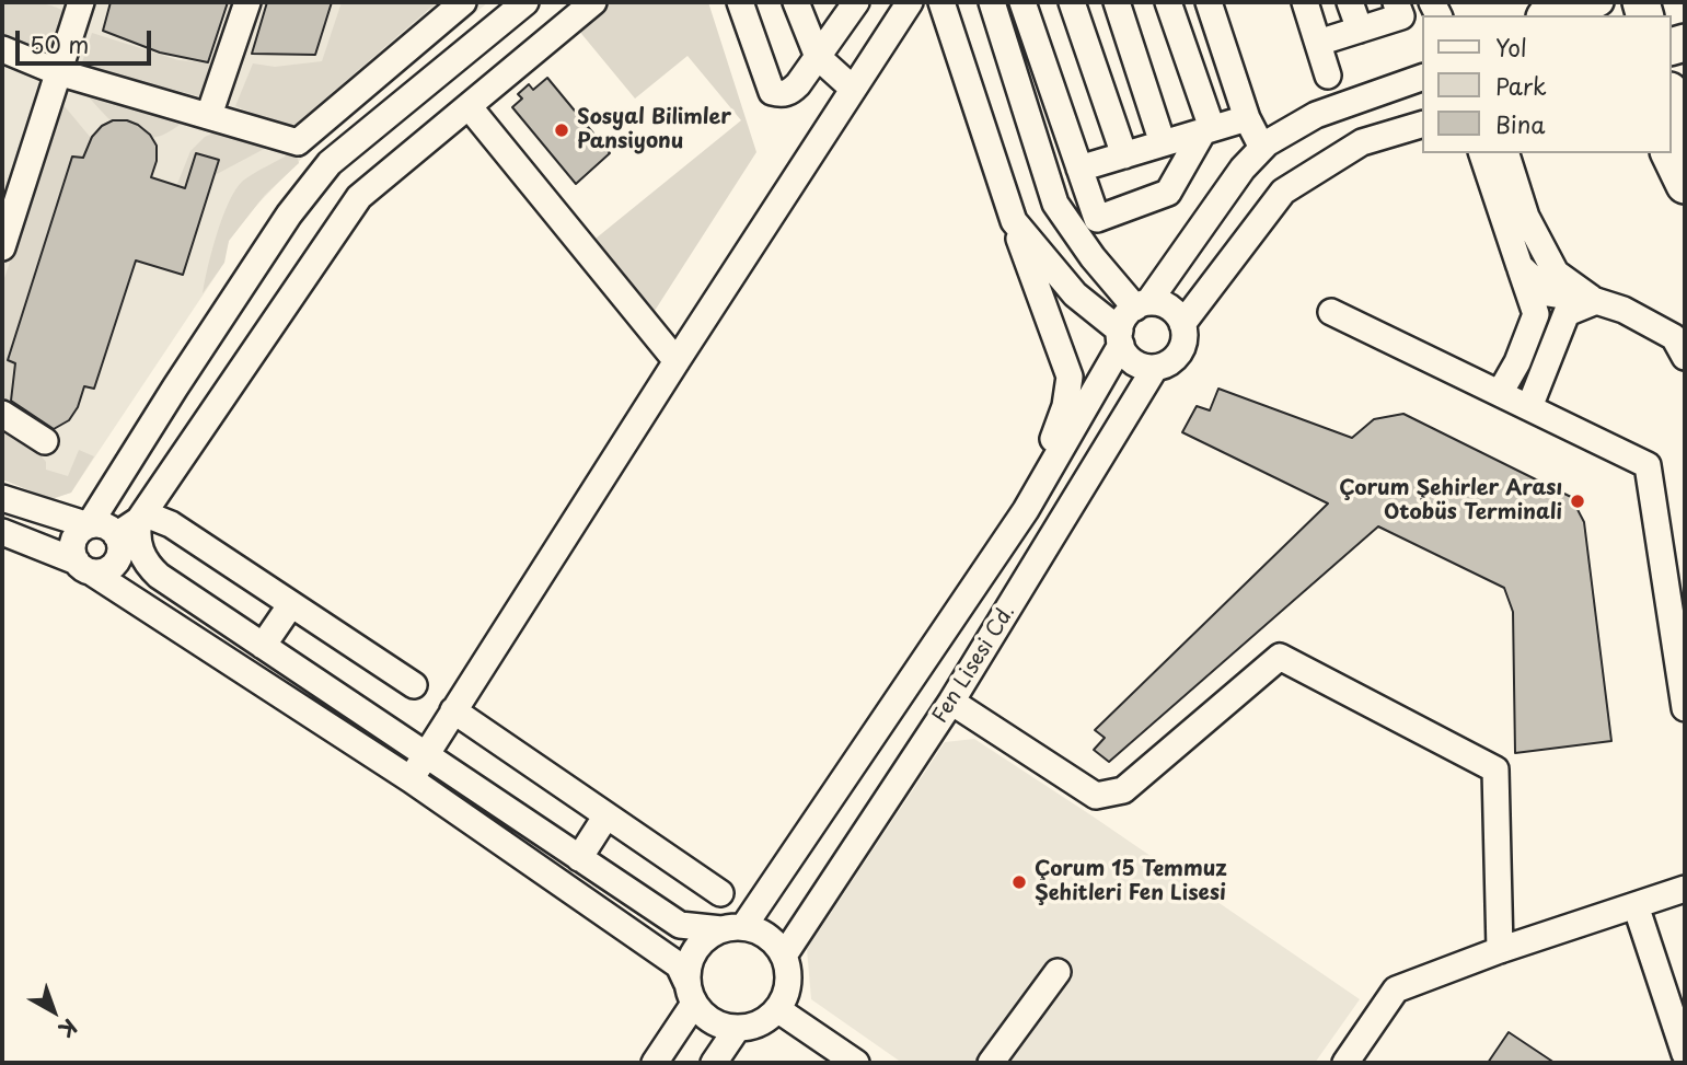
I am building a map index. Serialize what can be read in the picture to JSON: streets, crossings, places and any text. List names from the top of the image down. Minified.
{"streets":{"street":["Fen Lisesi Cd."]},"places":["Sosyal Bilimler Pansiyonu","Çorum Şehirler Arası Otobüs Terminali","Çorum 15 Temmuz Şehitleri Fen Lisesi"],"legend":["Yol","Park","Bina"],"scale_bar":"50 m","north":"bottom right"}
